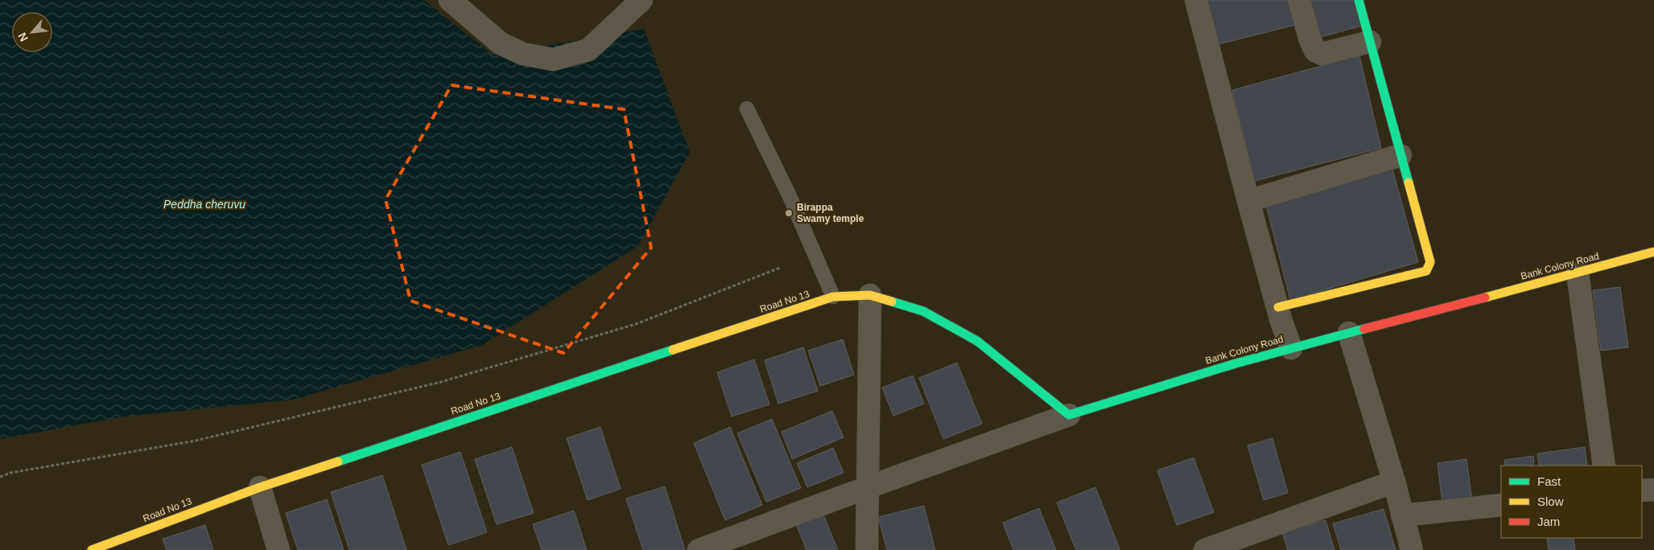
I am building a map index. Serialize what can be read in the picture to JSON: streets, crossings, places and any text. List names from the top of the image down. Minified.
{"streets":{"street":["Bank Colony Road","Road No 13"]},"water":["Peddha cheruvu"],"places":["Birappa Swamy temple"],"legend":["Fast","Slow","Jam"],"north":"bottom left"}
